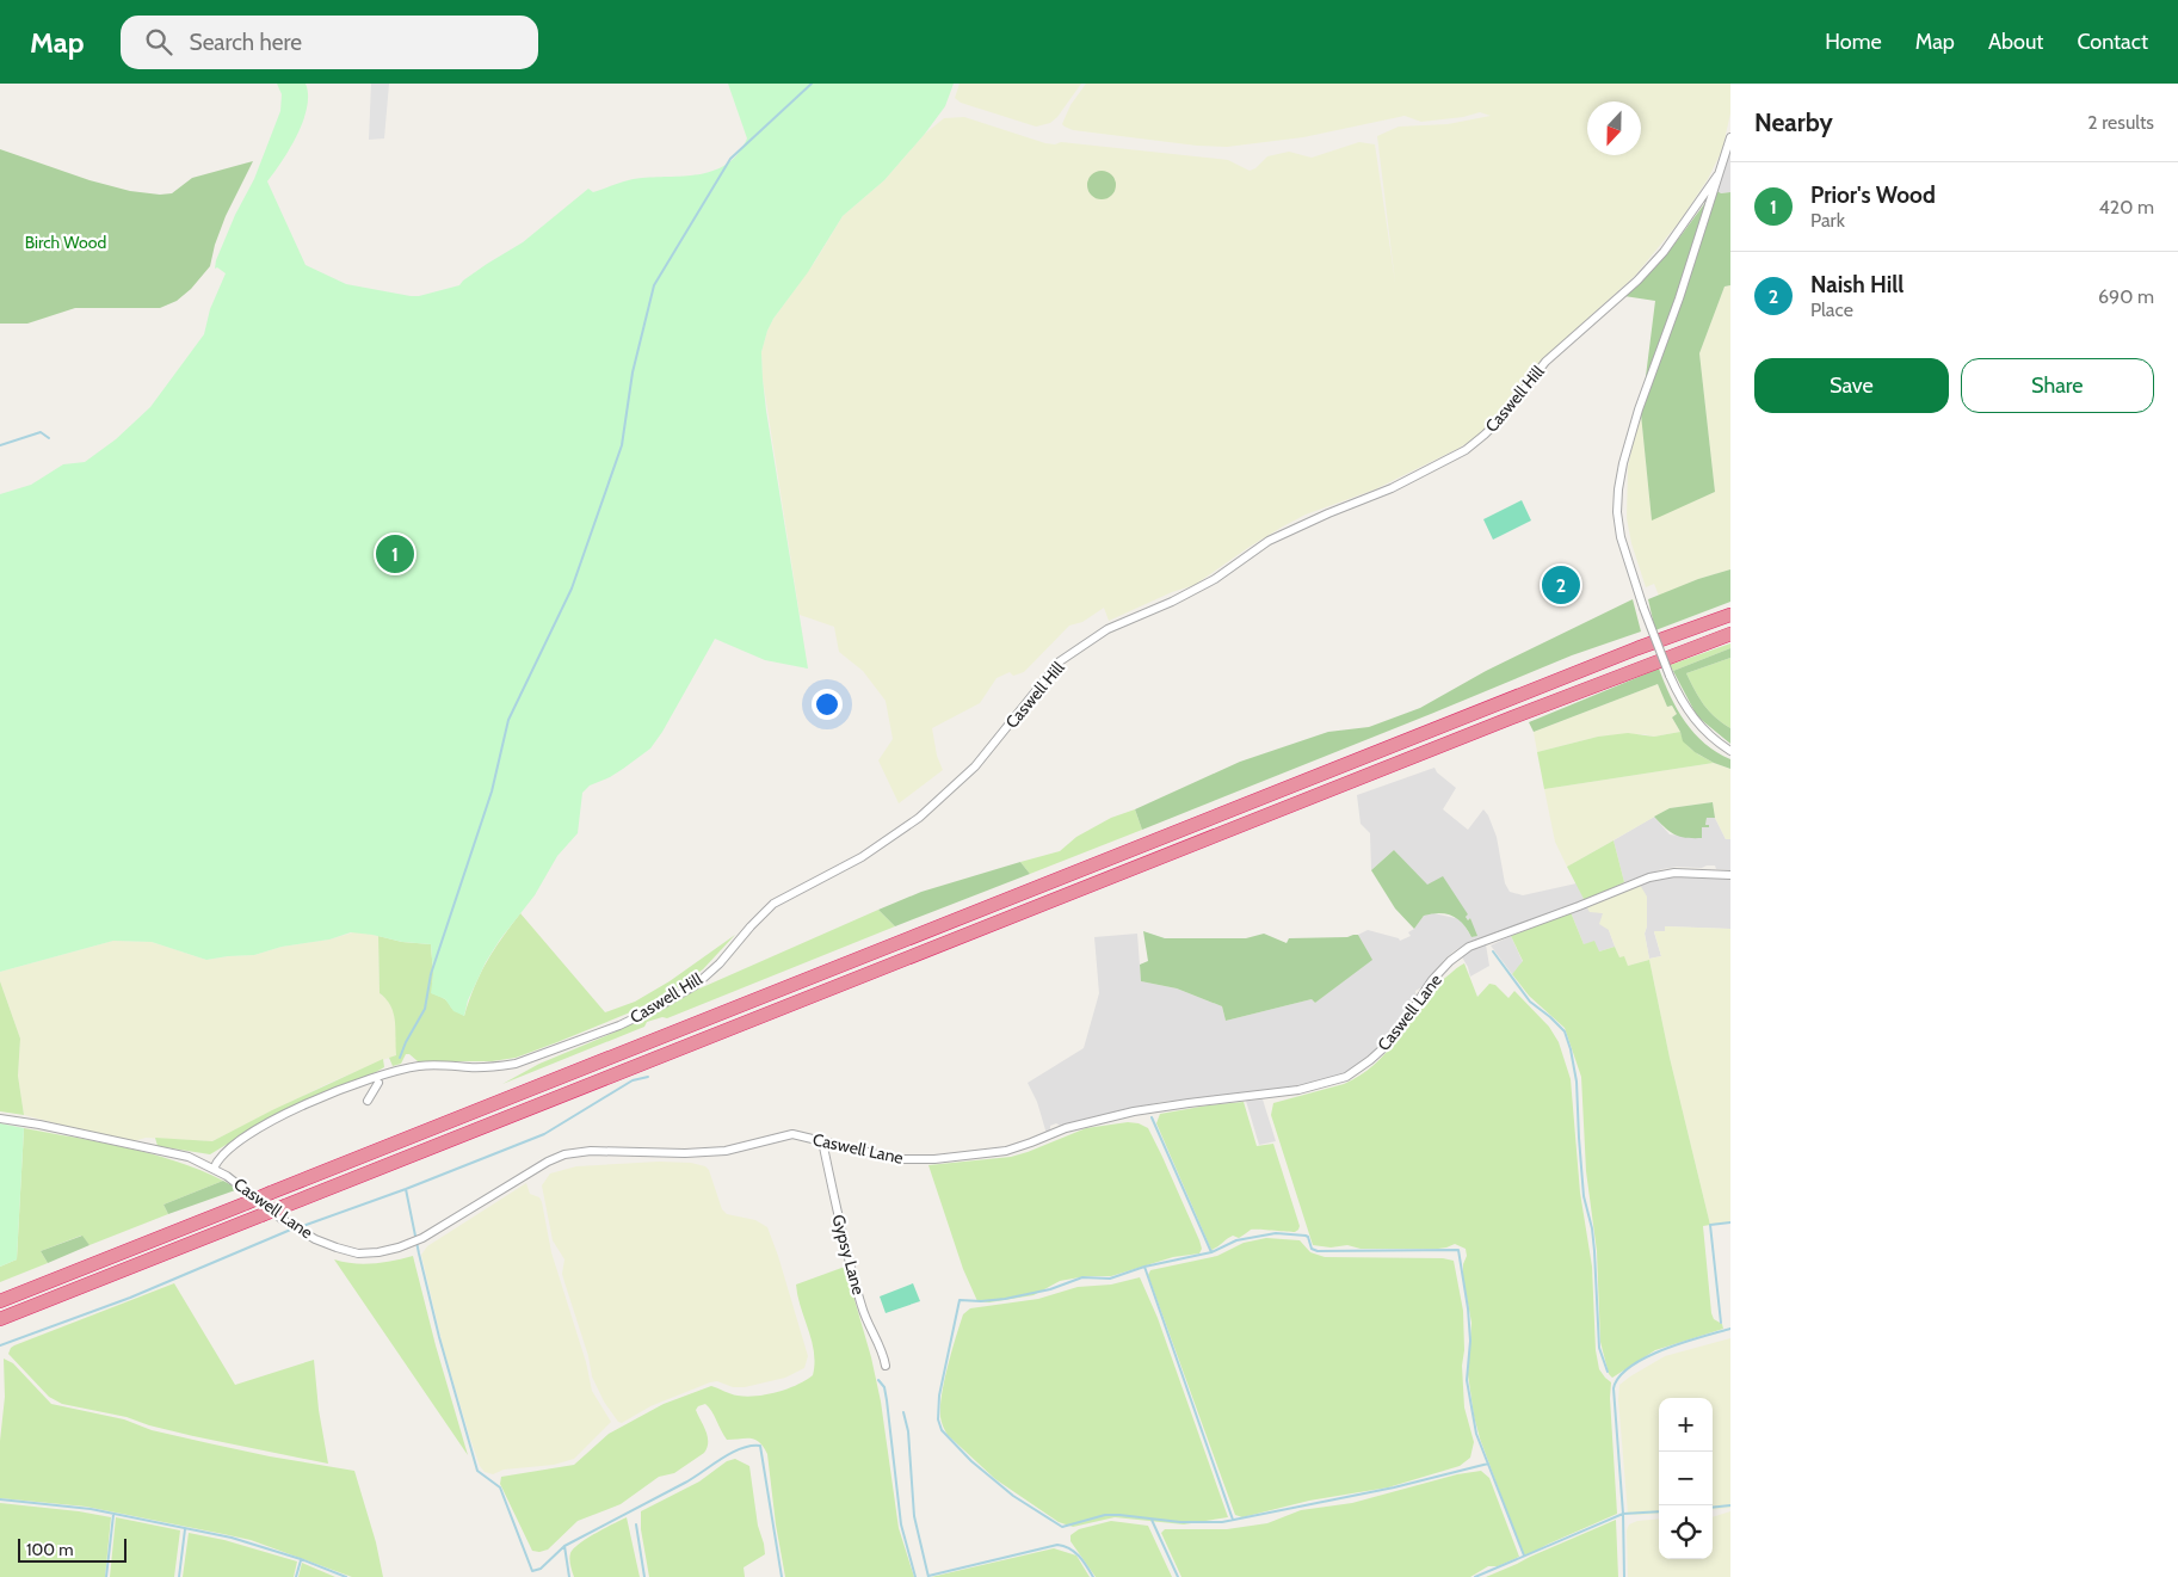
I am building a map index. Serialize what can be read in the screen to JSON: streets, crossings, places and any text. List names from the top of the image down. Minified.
{"streets":{"street":["Caswell Hill","Caswell Lane","Gypsy Lane"]},"crossings":[["Caswell Hill","Caswell Lane"],["Caswell Lane","Gypsy Lane"]],"parks":["Birch Wood"],"scale_bar":"100 m","north":"bottom","page":{"header":"Map","search":"Search here","nav":["Home","Map","About","Contact"],"heading":["Nearby","2 results"],"list":[{"mark":"1","name":"Prior's Wood","note":"Park","value":"420 m"},{"mark":"2","name":"Naish Hill","note":"Place","value":"690 m"}],"buttons":["Save","Share"],"pins":["1","2"],"map_buttons":["+","−"],"scale":"100 m"}}
